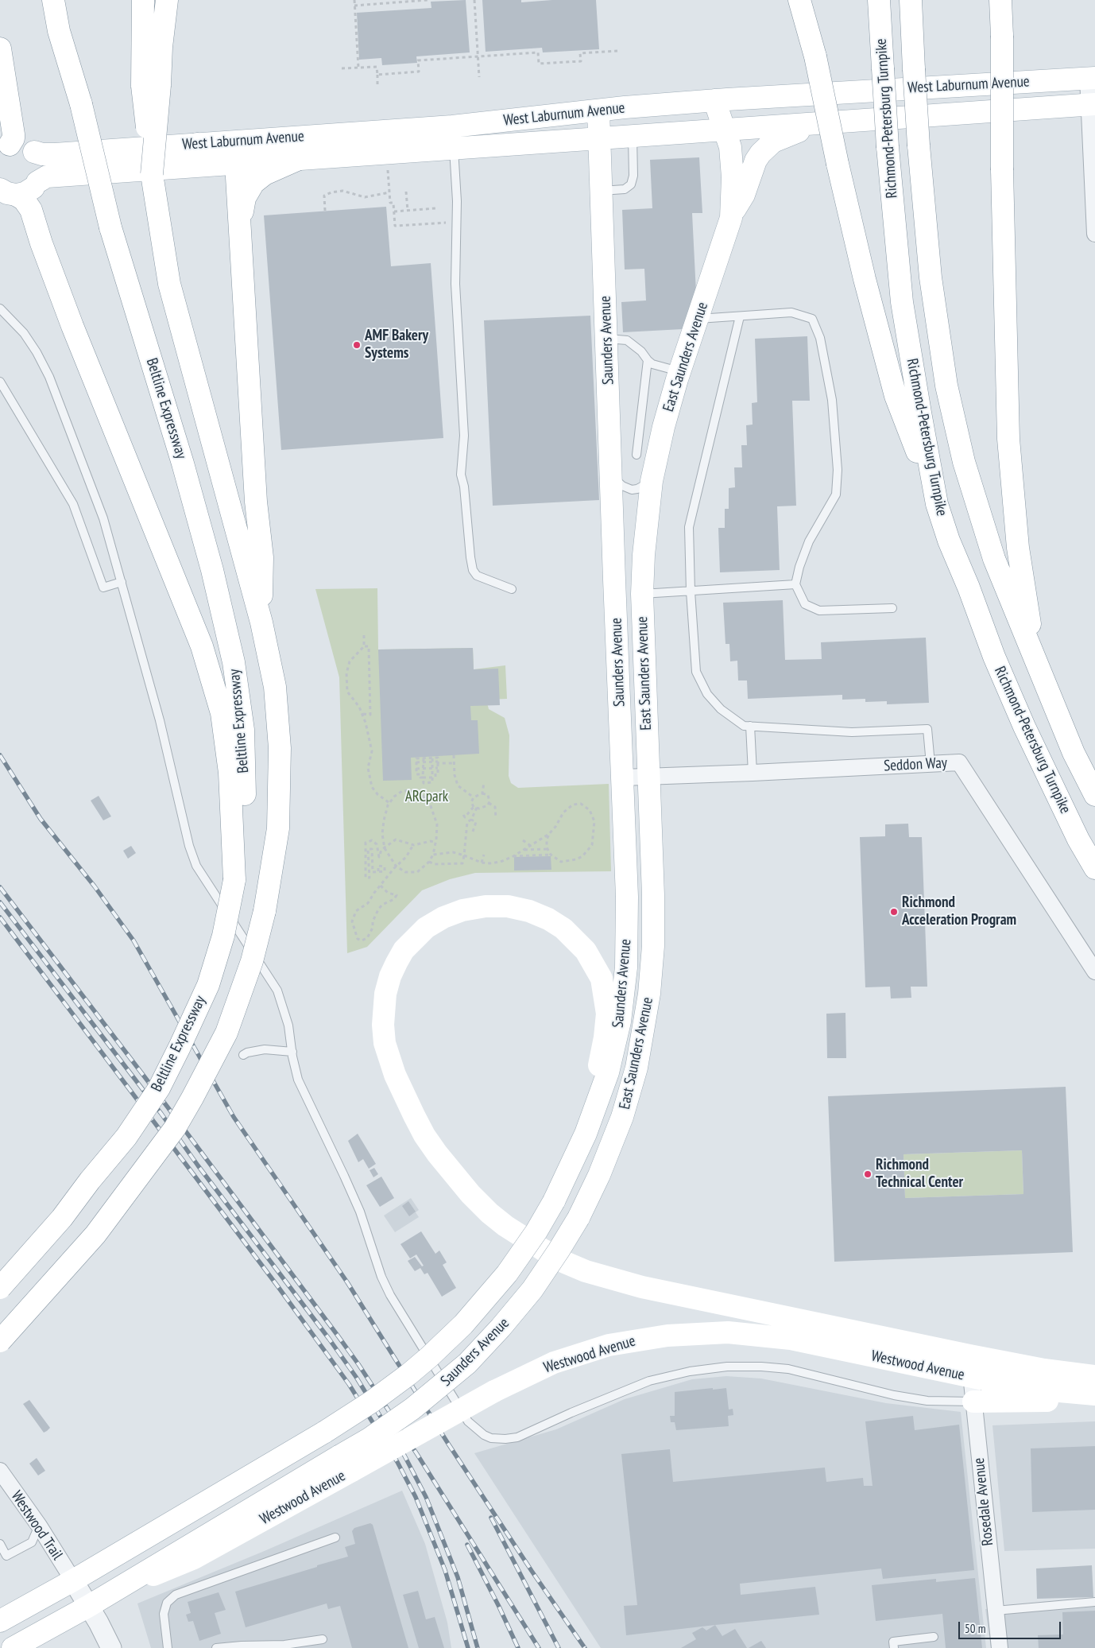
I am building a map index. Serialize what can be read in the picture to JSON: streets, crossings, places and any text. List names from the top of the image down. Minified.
{"streets":{"main road":["West Laburnum Avenue","Richmond-Petersburg Turnpike","Saunders Avenue","East Saunders Avenue","Beltline Expressway","Westwood Avenue"],"street":["Seddon Way","Rosedale Avenue","Westwood Trail"]},"crossings":[["West Laburnum Avenue","Saunders Avenue"],["West Laburnum Avenue","East Saunders Avenue"],["Saunders Avenue","East Saunders Avenue"],["Saunders Avenue","Seddon Way"],["Saunders Avenue","Westwood Avenue"],["Saunders Avenue","Westwood Trail"],["East Saunders Avenue","Seddon Way"],["Westwood Avenue","Rosedale Avenue"]],"parks":["ARCpark"],"places":["AMF Bakery Systems","Richmond Acceleration Program","Richmond Technical Center"],"scale_bar":"50 m"}
